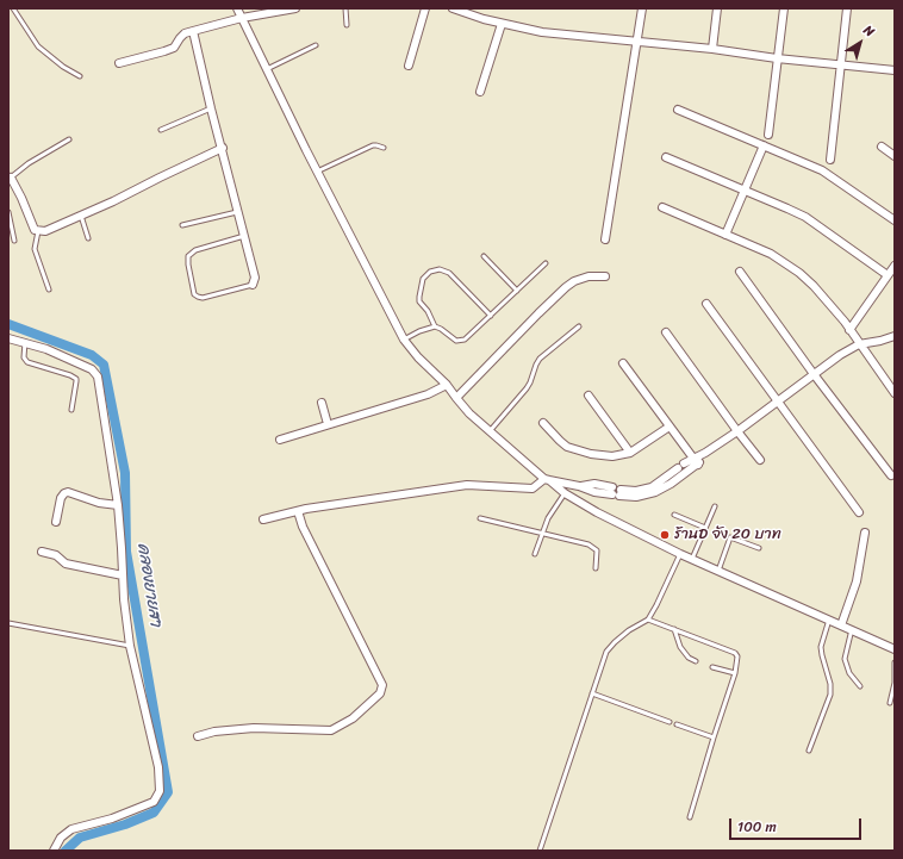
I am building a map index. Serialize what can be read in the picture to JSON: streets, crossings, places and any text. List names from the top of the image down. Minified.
{"water":["คลองยายสา"],"places":["ร้านD จัง 20 บาท"],"scale_bar":"100 m","north":"top right"}
